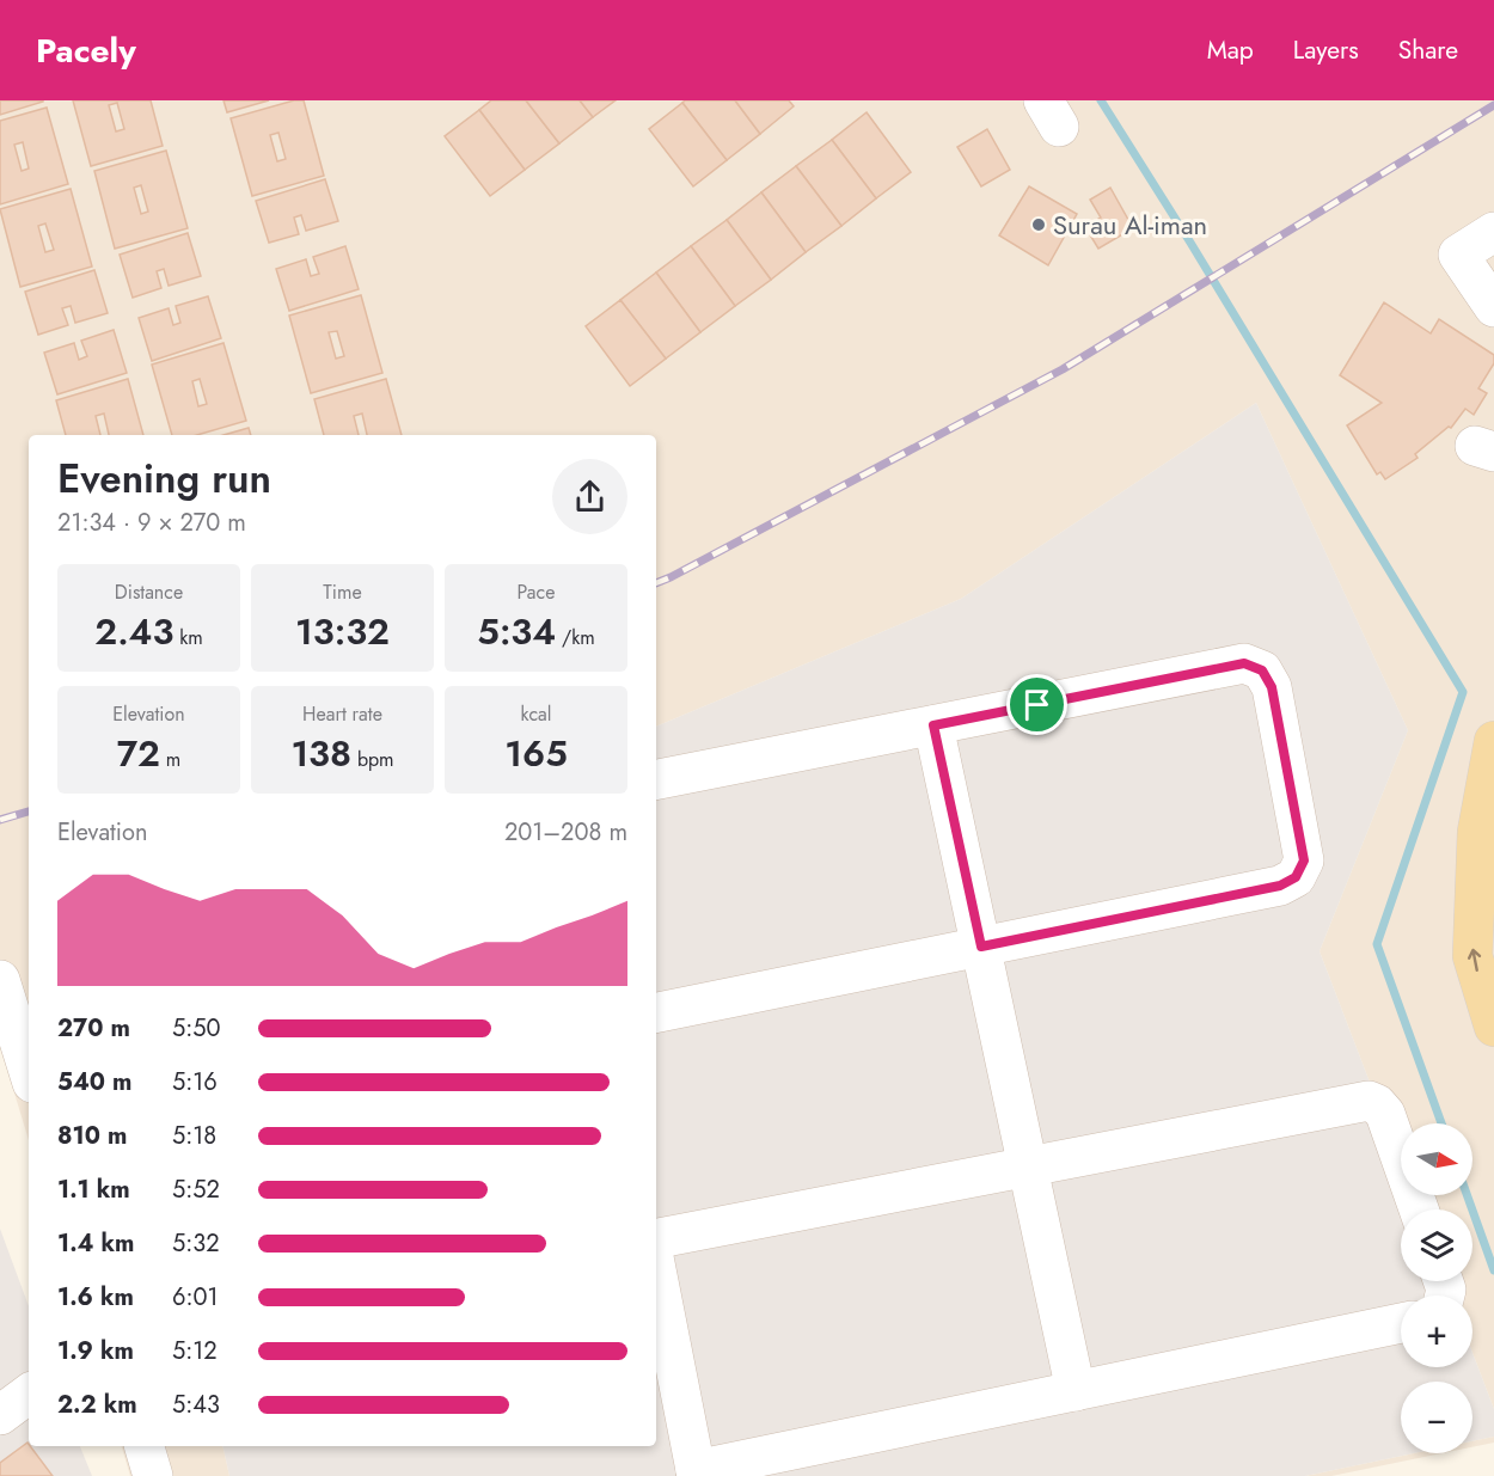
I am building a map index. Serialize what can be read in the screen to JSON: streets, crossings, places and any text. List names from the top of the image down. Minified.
{"places":["Surau Al-iman"],"north":"right","page":{"header":"Pacely","nav":["Map","Layers","Share"],"heading":["Evening run","21:34 · 9 × 270 m"],"stats":[["Distance","2.43 km"],["Time","13:32"],["Pace","5:34 /km"],["Elevation","72 m"],["Heart rate","138 bpm"],["kcal","165"]],"chart":["Elevation","201–208 m"],"list":[{"name":"270 m","note":"5:50"},{"name":"540 m","note":"5:16"},{"name":"810 m","note":"5:18"},{"name":"1.1 km","note":"5:52"},{"name":"1.4 km","note":"5:32"},{"name":"1.6 km","note":"6:01"},{"name":"1.9 km","note":"5:12"},{"name":"2.2 km","note":"5:43"}],"map_buttons":["+","−"]}}
